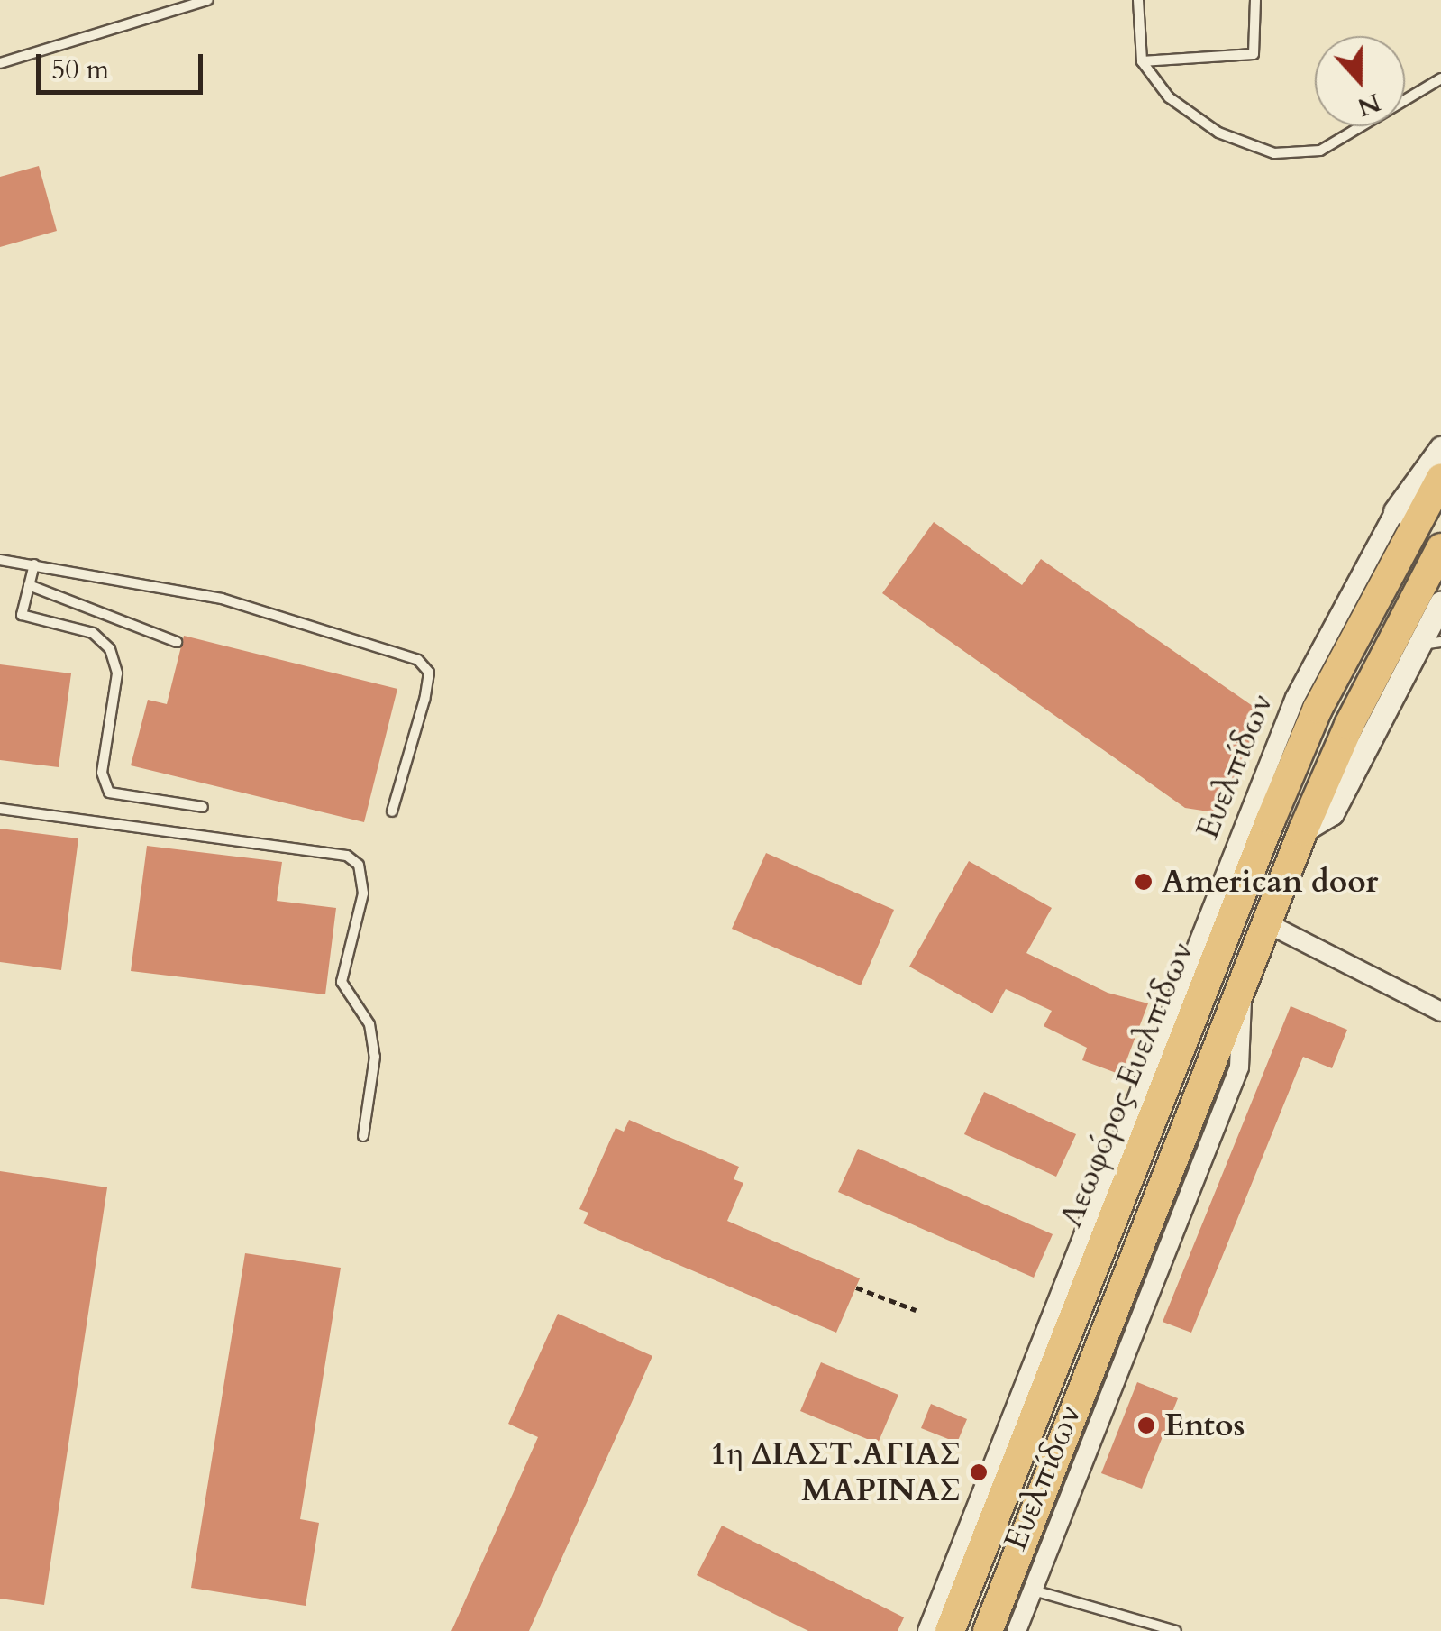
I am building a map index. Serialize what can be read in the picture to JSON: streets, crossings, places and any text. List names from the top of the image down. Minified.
{"streets":{"main road":["Λεωφόρος Ευελπίδων"],"street":["Ευελπίδων"]},"crossings":[["Ευελπίδων","Λεωφόρος Ευελπίδων"]],"places":["American door","Entos","1η ΔΙΑΣΤ.ΑΓΙΑΣ ΜΑΡΙΝΑΣ"],"scale_bar":"50 m","north":"bottom"}
